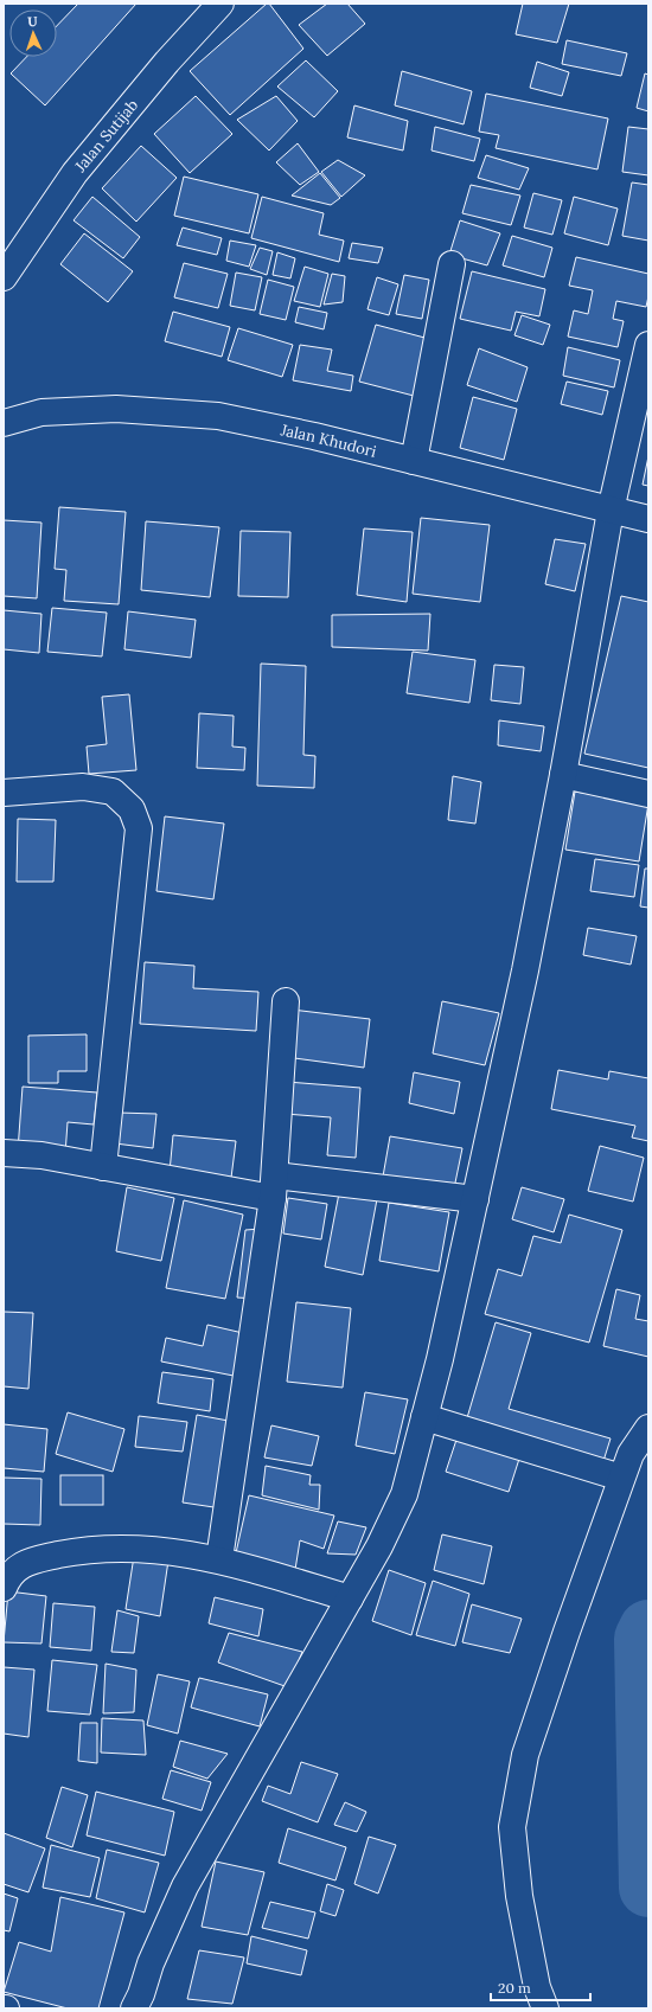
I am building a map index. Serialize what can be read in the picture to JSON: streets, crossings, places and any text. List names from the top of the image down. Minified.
{"streets":{"main road":["Jalan Sutijab","Jalan Khudori"]},"scale_bar":"20 m","north":"top"}
